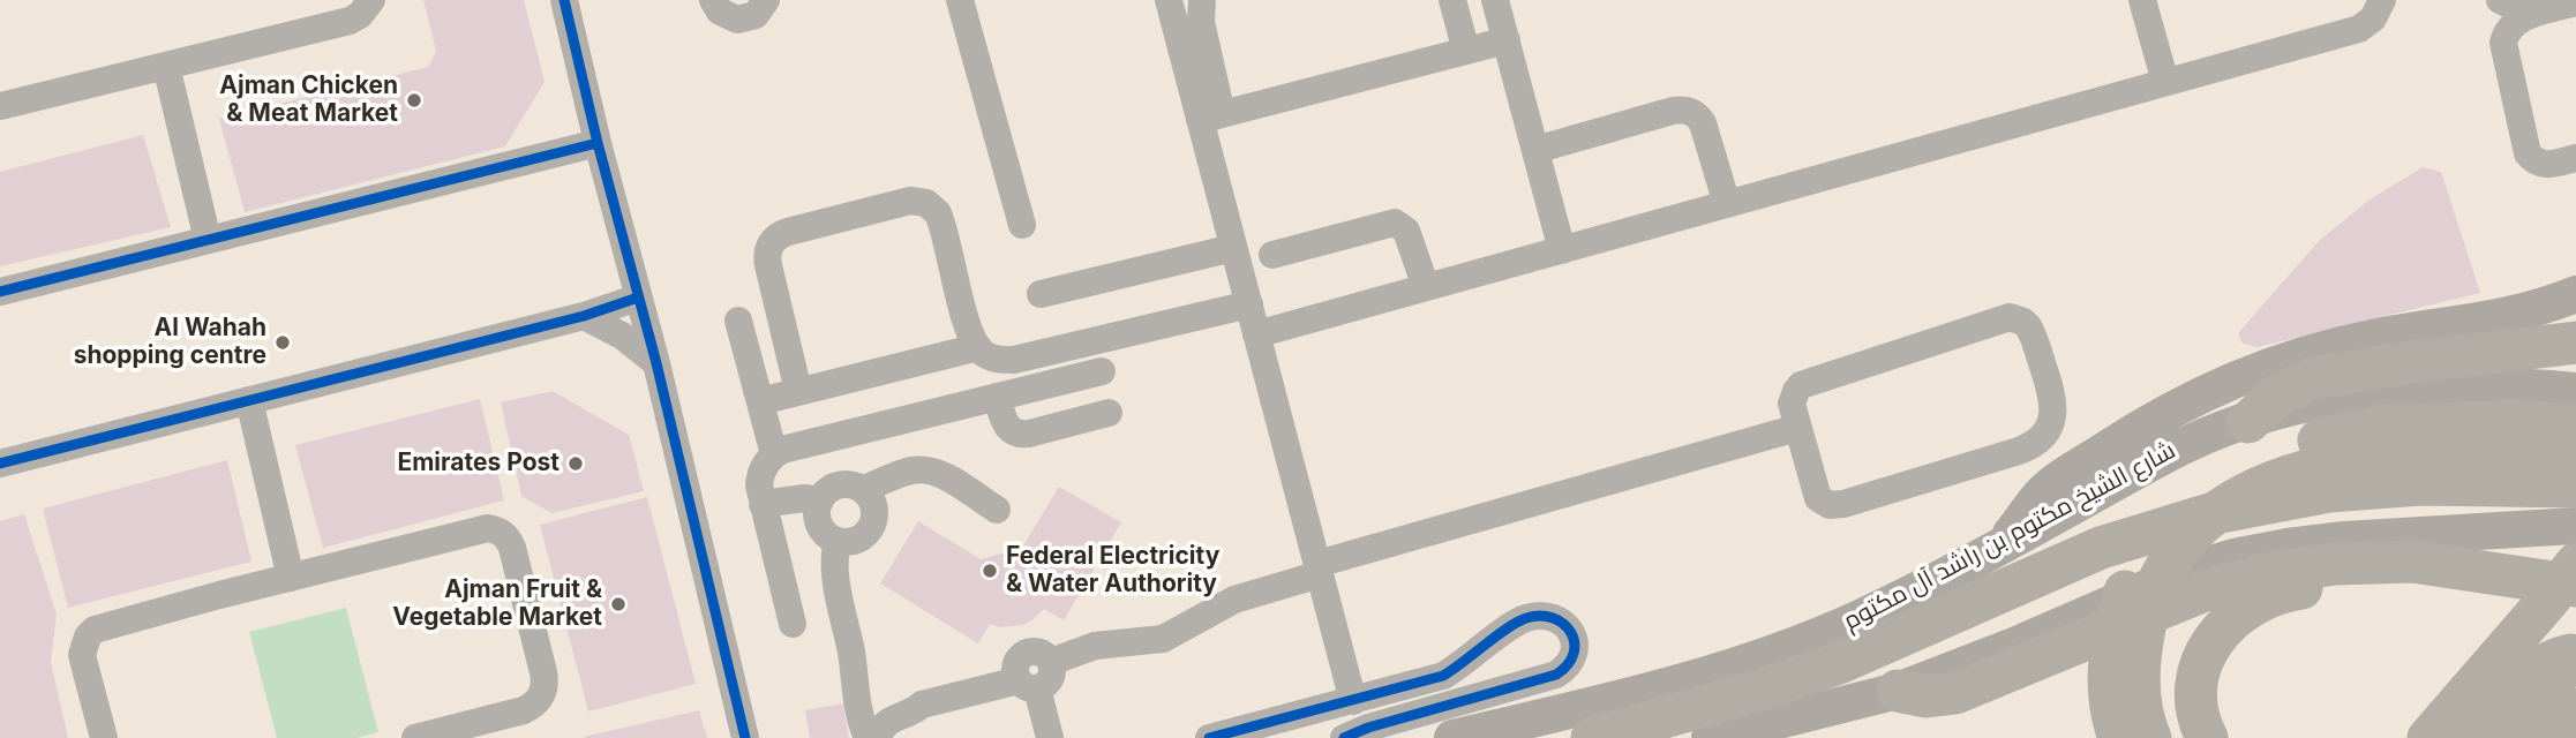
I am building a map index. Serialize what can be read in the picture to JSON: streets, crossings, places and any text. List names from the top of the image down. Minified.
{"streets":{"main road":["شارع الشيخ مكتوم بن راشد آل مكتوم"]},"places":["Ajman Chicken & Meat Market","Al Wahah shopping centre","Emirates Post","Federal Electricity & Water Authority","Ajman Fruit & Vegetable Market"]}
